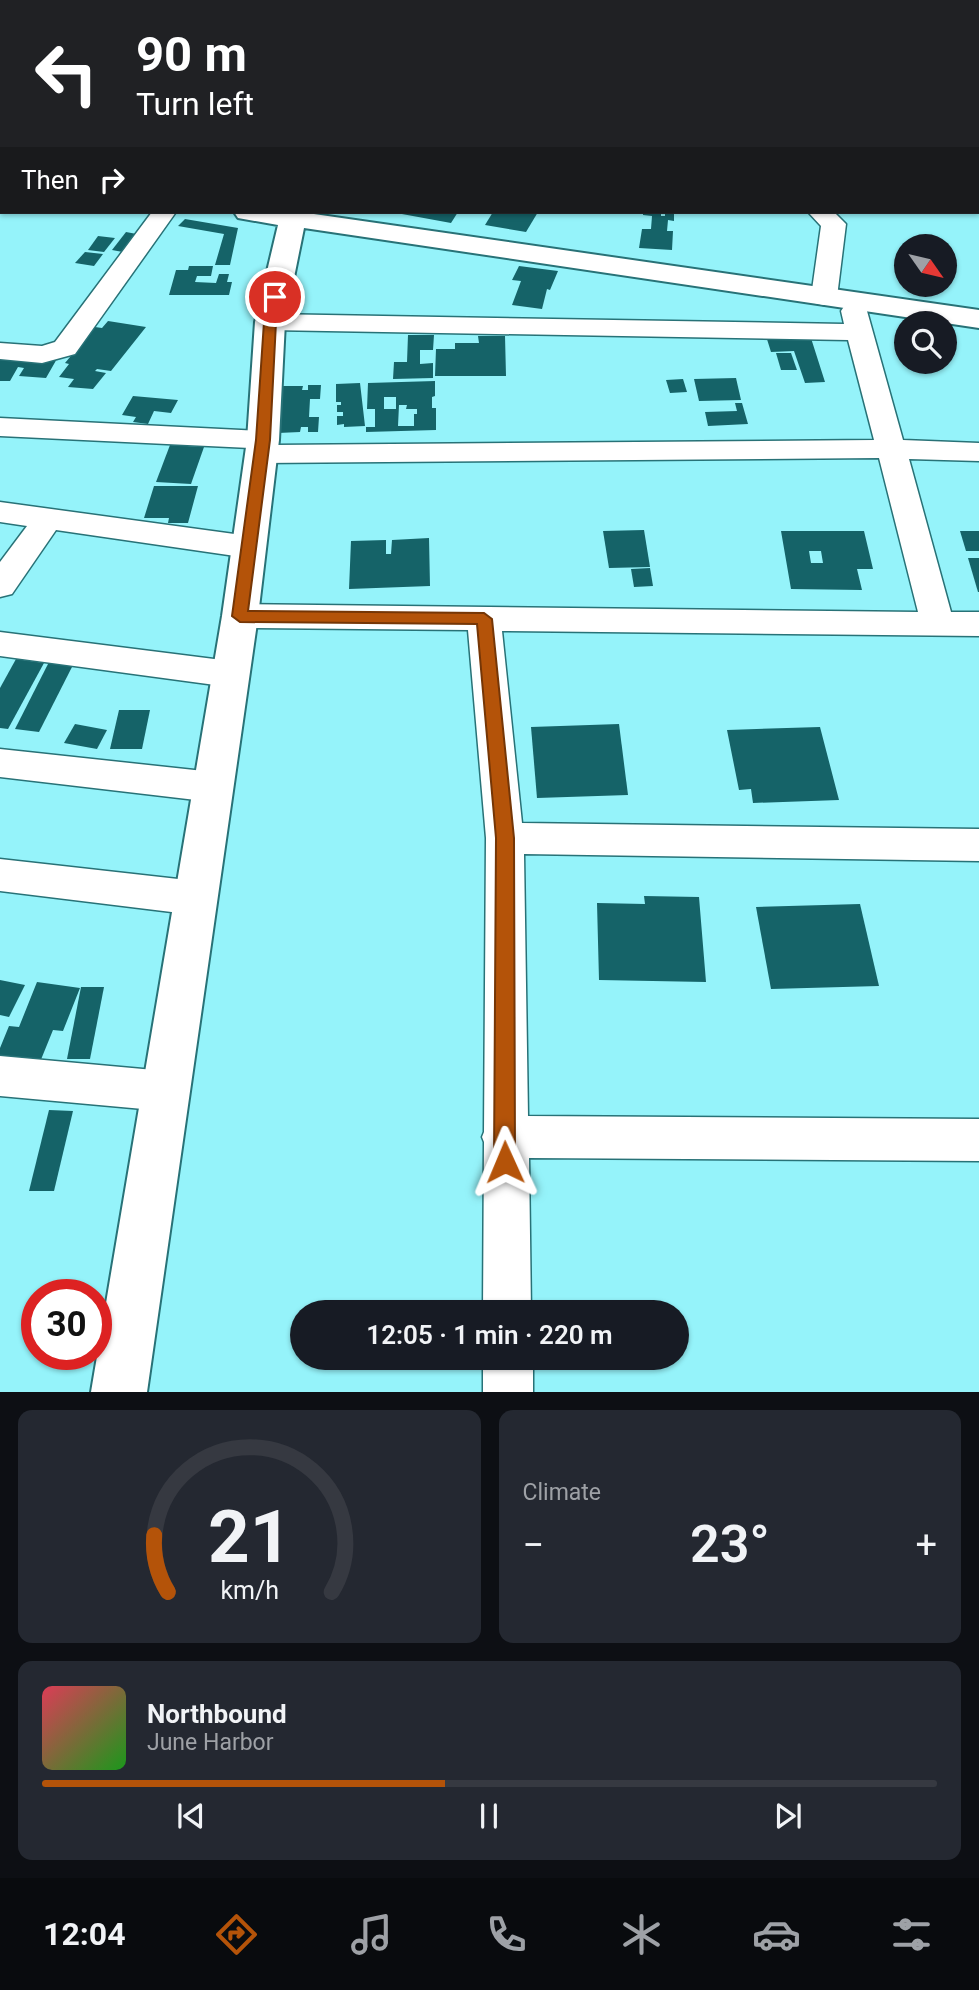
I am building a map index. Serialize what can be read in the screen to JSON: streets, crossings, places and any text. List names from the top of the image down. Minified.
{"north":"bottom right","page":{"turn":["90 m","Turn left"],"then":"Then","limit":"30","trip":"12:05 · 1 min · 220 m","tile":"Climate","heat":["−","23°","+"],"song":["Northbound","June Harbor"],"tabs":"12:04","gauge":["21","km/h"]}}
